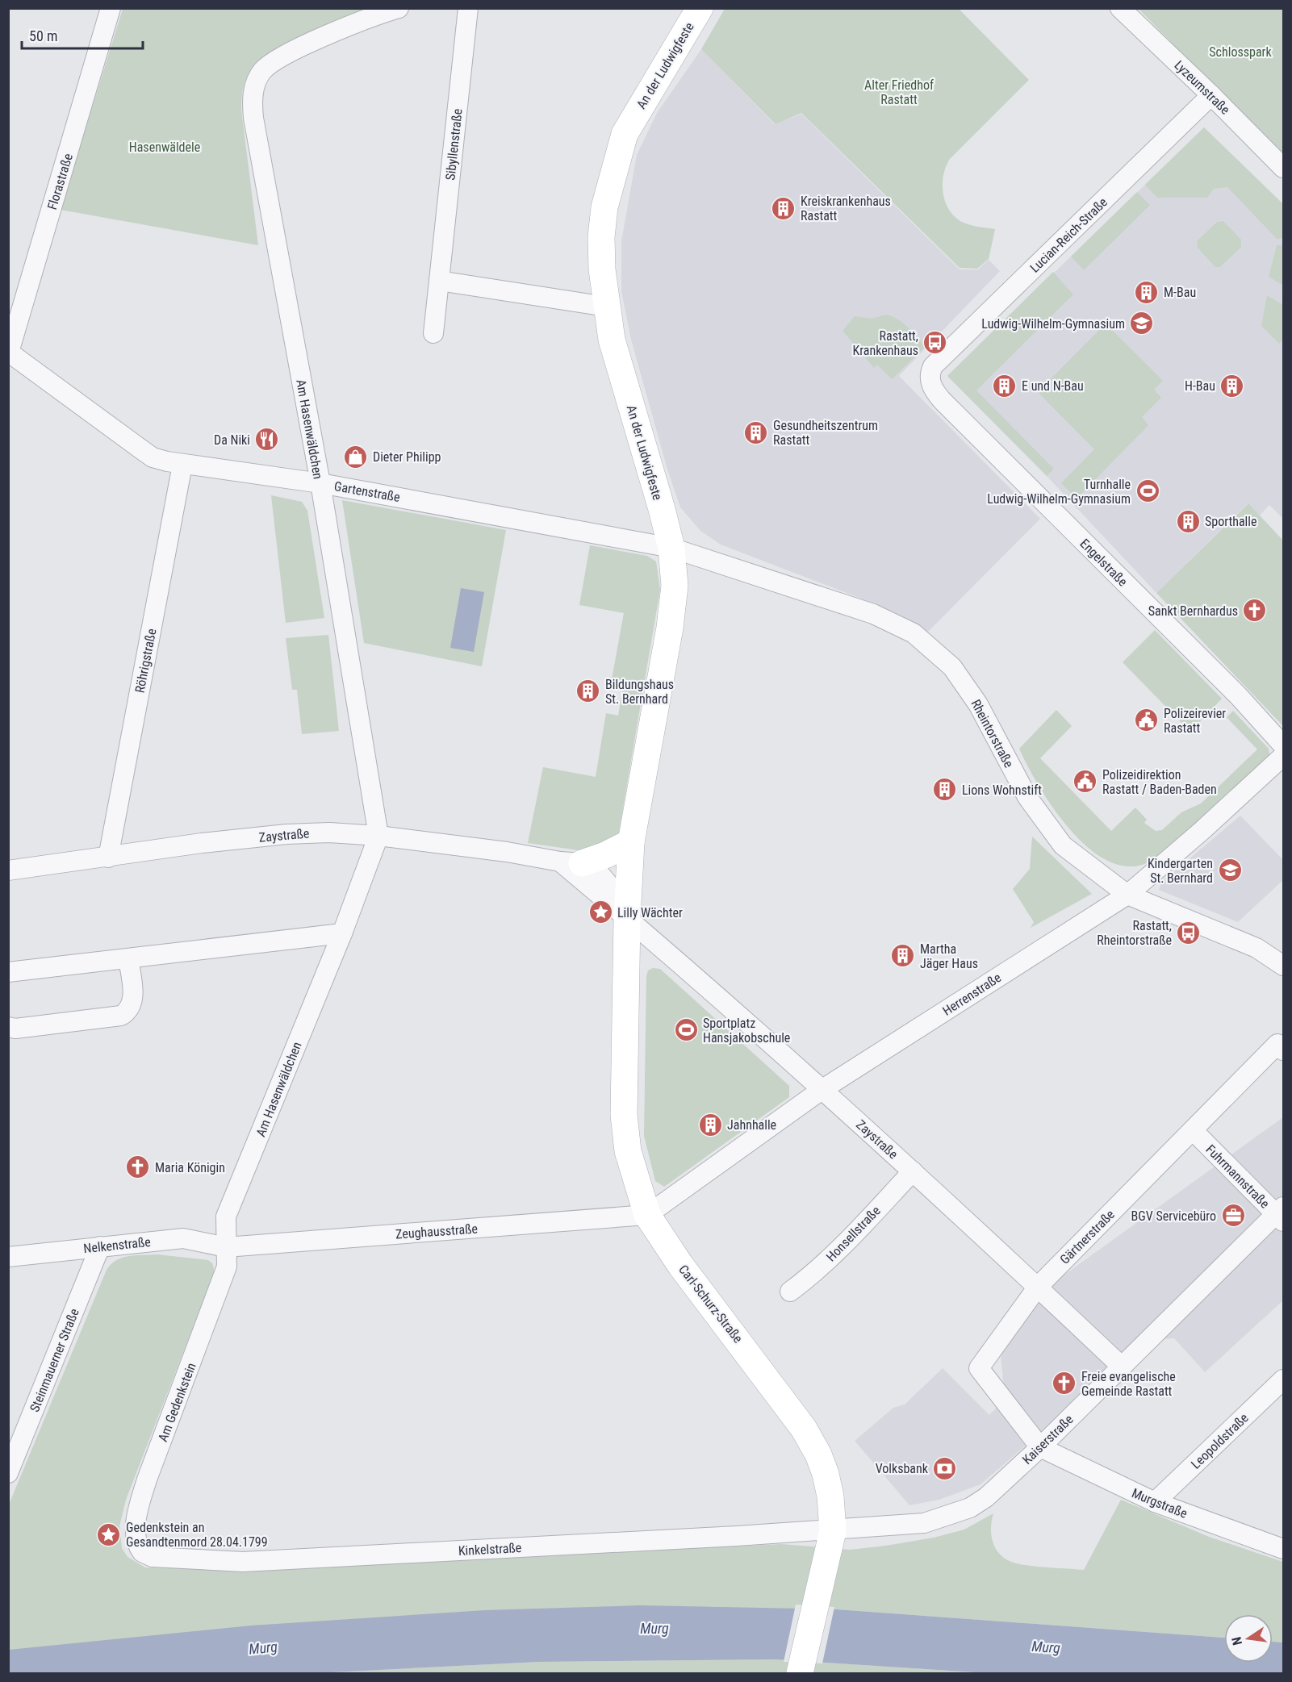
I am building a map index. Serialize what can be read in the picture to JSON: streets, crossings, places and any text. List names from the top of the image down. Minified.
{"streets":{"street":["An der Ludwigfeste","Lyzeumstraße","Sibyllenstraße","Florastraße","Lucian-Reich-Straße","Am Hasenwäldchen","Gartenstraße","Engelstraße","Röhrigstraße","Rheintorstraße","Zaystraße","Herrenstraße","Fuhrmannstraße","Zeughausstraße","Honsellstraße","Gärtnerstraße","Nelkenstraße","Carl-Schurz-Straße","Steinmauerner Straße","Am Gedenkstein","Kaiserstraße","Leopoldstraße","Murgstraße","Kinkelstraße"]},"crossings":[["An der Ludwigfeste","Gartenstraße"],["An der Ludwigfeste","Rheintorstraße"],["An der Ludwigfeste","Zaystraße"],["An der Ludwigfeste","Carl-Schurz-Straße"],["Lyzeumstraße","Lucian-Reich-Straße"],["Florastraße","Gartenstraße"],["Lucian-Reich-Straße","Engelstraße"],["Am Hasenwäldchen","Gartenstraße"],["Am Hasenwäldchen","Zaystraße"],["Am Hasenwäldchen","Zeughausstraße"],["Am Hasenwäldchen","Nelkenstraße"],["Am Hasenwäldchen","Am Gedenkstein"],["Gartenstraße","Röhrigstraße"],["Gartenstraße","Rheintorstraße"],["Röhrigstraße","Zaystraße"],["Rheintorstraße","Herrenstraße"],["Zaystraße","Herrenstraße"],["Zaystraße","Honsellstraße"],["Zaystraße","Gärtnerstraße"],["Zaystraße","Carl-Schurz-Straße"],["Zaystraße","Kaiserstraße"],["Herrenstraße","Zeughausstraße"],["Herrenstraße","Carl-Schurz-Straße"],["Fuhrmannstraße","Gärtnerstraße"],["Fuhrmannstraße","Kaiserstraße"],["Zeughausstraße","Nelkenstraße"],["Zeughausstraße","Carl-Schurz-Straße"],["Zeughausstraße","Am Gedenkstein"],["Gärtnerstraße","Kaiserstraße"],["Gärtnerstraße","Murgstraße"],["Nelkenstraße","Steinmauerner Straße"],["Nelkenstraße","Am Gedenkstein"],["Carl-Schurz-Straße","Kaiserstraße"],["Carl-Schurz-Straße","Kinkelstraße"],["Am Gedenkstein","Kinkelstraße"],["Kaiserstraße","Murgstraße"],["Kaiserstraße","Kinkelstraße"],["Leopoldstraße","Murgstraße"]],"water":["Murg"],"parks":["Schlosspark","Alter Friedhof Rastatt","Hasenwäldele"],"places":{"building":["Kreiskrankenhaus Rastatt","M-Bau","E und N-Bau","H-Bau","Gesundheitszentrum Rastatt","Sporthalle","Bildungshaus St. Bernhard","Lions Wohnstift","Martha Jäger Haus","Jahnhalle"],"school or university":["Ludwig-Wilhelm-Gymnasium","Kindergarten St. Bernhard"],"bus stop":["Rastatt, Krankenhaus","Rastatt, Rheintorstraße"],"restaurant":["Da Niki"],"shop":["Dieter Philipp"],"sports":["Turnhalle Ludwig-Wilhelm-Gymnasium","Sportplatz Hansjakobschule"],"church":["Sankt Bernhardus","Maria Königin","Freie evangelische Gemeinde Rastatt"],"public building":["Polizeirevier Rastatt","Polizeidirektion Rastatt / Baden-Baden"],"place":["Lilly Wächter","Gedenkstein an Gesandtenmord 28.04.1799"],"office":["BGV Servicebüro"],"bank":["Volksbank"]},"scale_bar":"50 m","north":"left"}
